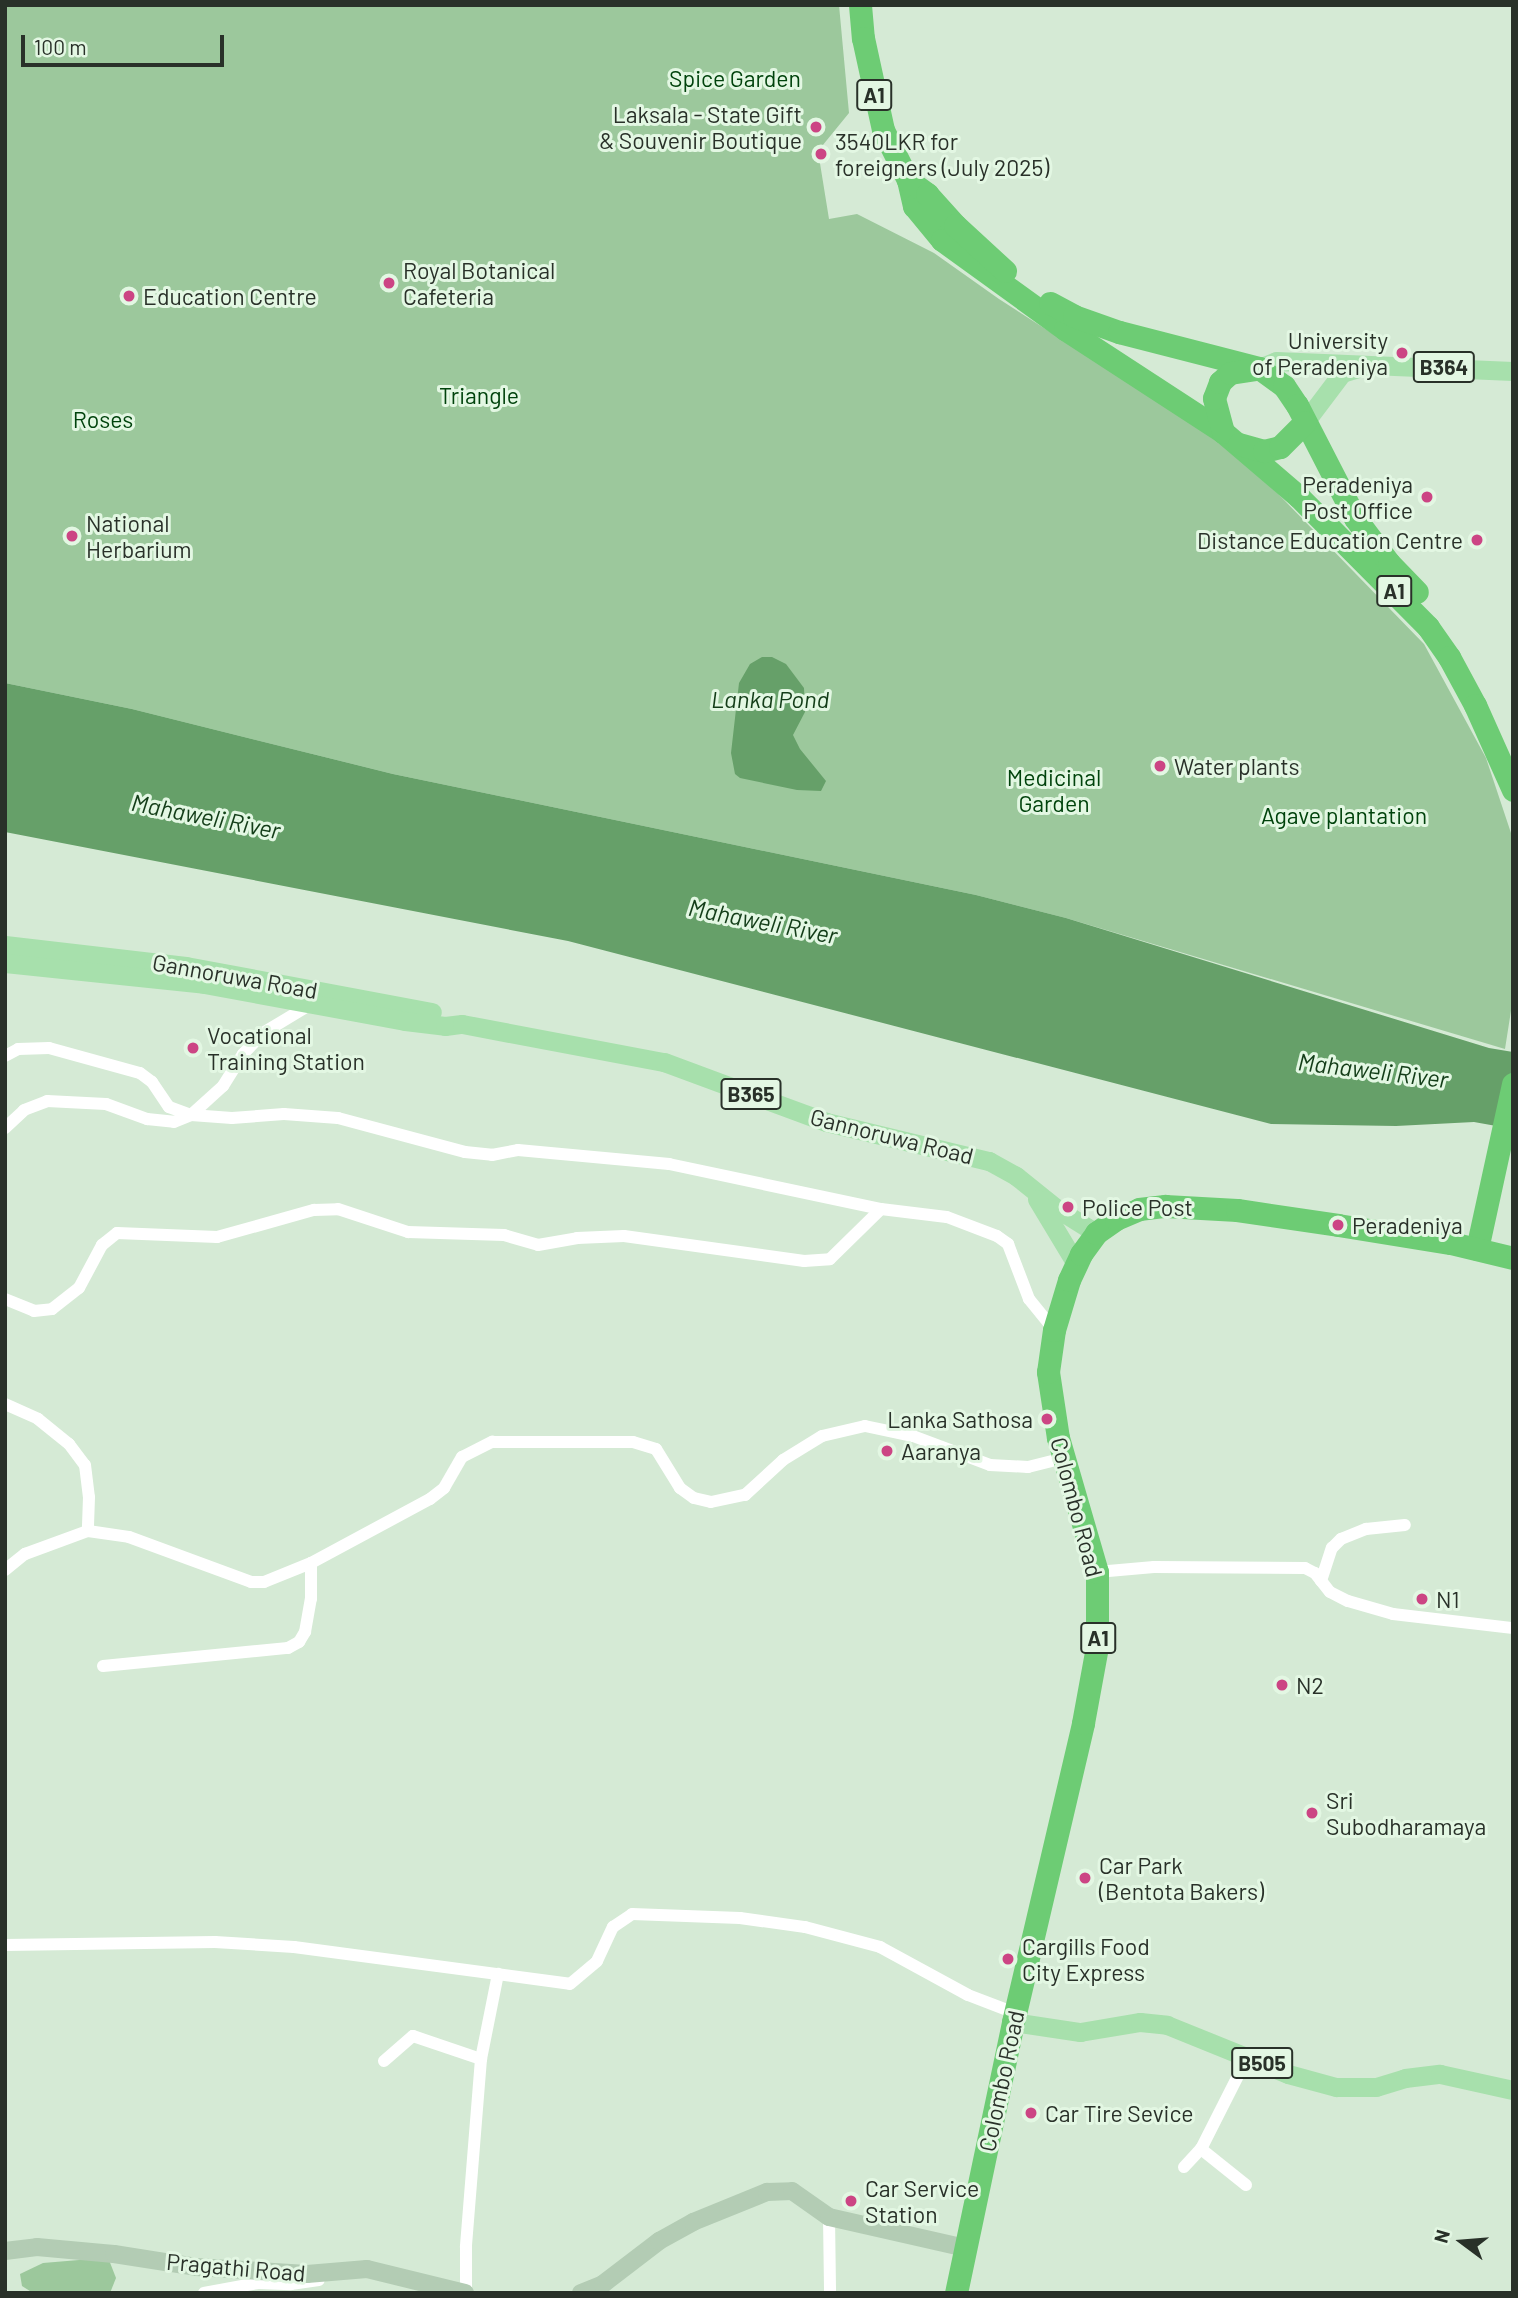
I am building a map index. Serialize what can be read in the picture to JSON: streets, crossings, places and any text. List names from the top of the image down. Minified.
{"streets":{"highway":["A1","Colombo Road"],"main road":["B364","Gannoruwa Road","B365","B505"],"street":["Pragathi Road"]},"crossings":[["A1","B364"],["Gannoruwa Road","Colombo Road"],["Colombo Road","B505"]],"water":["Lanka Pond","Mahaweli River"],"parks":["Spice Garden","Triangle","Roses","Medicinal Garden","Agave plantation"],"places":["Laksala - State Gift & Souvenir Boutique","3540LKR for foreigners (July 2025)","Royal Botanical Cafeteria","Education Centre","University of Peradeniya","Peradeniya Post Office","National Herbarium","Distance Education Centre","Water plants","Vocational Training Station","Police Post","Peradeniya","Lanka Sathosa","Aaranya","N1","N2","Sri Subodharamaya","Car Park (Bentota Bakers)","Cargills Food City Express","Car Tire Sevice","Car Service Station"],"scale_bar":"100 m","north":"left"}
